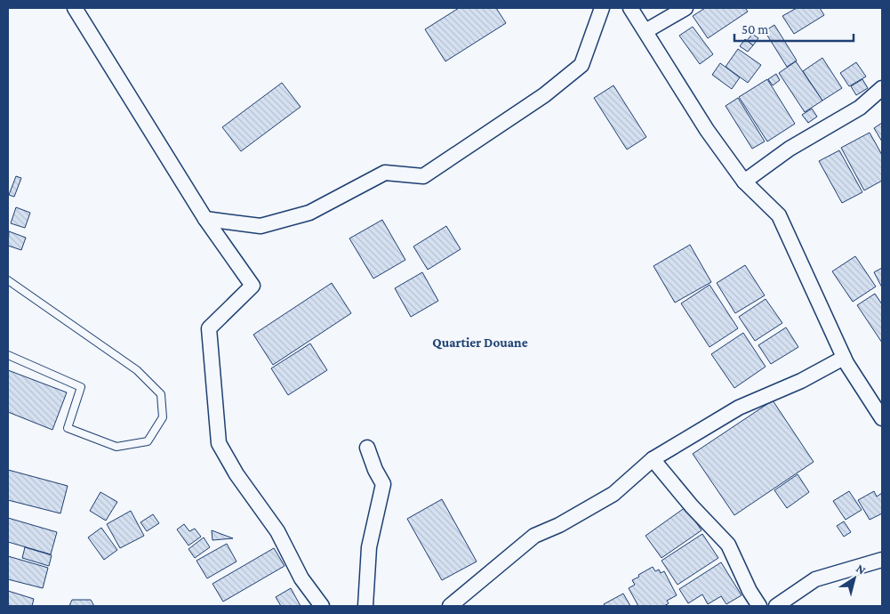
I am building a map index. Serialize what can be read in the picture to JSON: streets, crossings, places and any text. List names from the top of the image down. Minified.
{"districts":["Quartier Douane"],"scale_bar":"50 m","north":"top right"}
